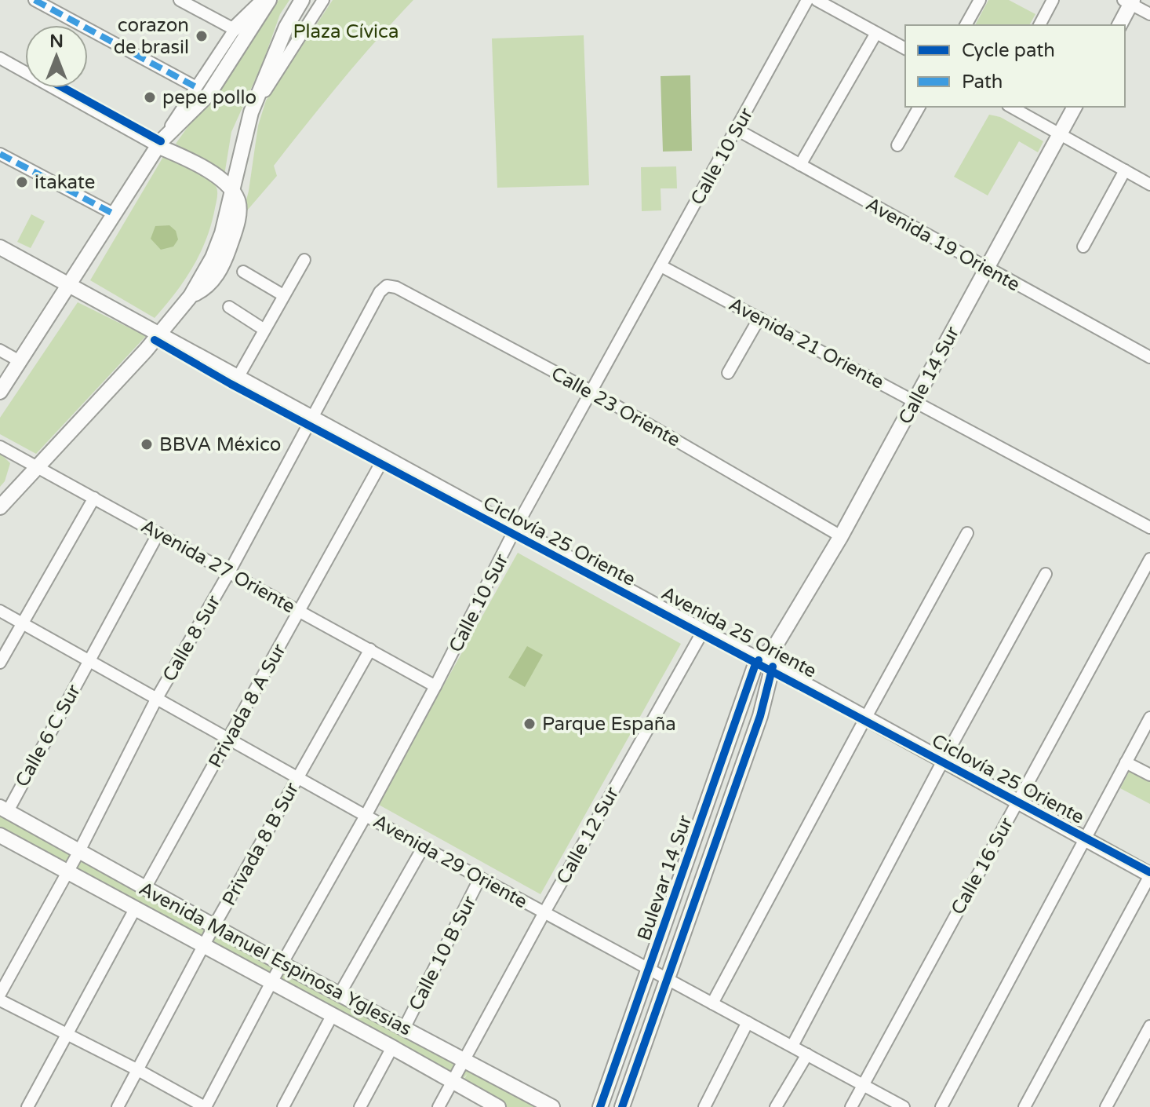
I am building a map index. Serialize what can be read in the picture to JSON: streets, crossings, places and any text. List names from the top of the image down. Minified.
{"streets":{"main road":["Calle 14 Sur","Avenida 25 Oriente","Bulevar 14 Sur","Avenida Manuel Espinosa Yglesias"],"street":["Calle 10 Sur","Avenida 19 Oriente","Avenida 21 Oriente","Calle 23 Oriente","Avenida 27 Oriente","Calle 8 Sur","Privada 8 A Sur","Calle 6 C Sur","Calle 12 Sur","Privada 8 B Sur","Avenida 29 Oriente","Calle 16 Sur","Calle 10 B Sur"],"cycle path":["Ciclovía 25 Oriente"]},"crossings":[["Calle 10 Sur","Avenida 19 Oriente"],["Calle 10 Sur","Avenida 21 Oriente"],["Calle 10 Sur","Calle 23 Oriente"],["Calle 10 Sur","Avenida 27 Oriente"],["Calle 10 Sur","Avenida 25 Oriente"],["Calle 10 Sur","Avenida 29 Oriente"],["Calle 10 Sur","Avenida Manuel Espinosa Yglesias"],["Avenida 19 Oriente","Calle 14 Sur"],["Avenida 21 Oriente","Calle 14 Sur"],["Calle 14 Sur","Calle 23 Oriente"],["Calle 14 Sur","Avenida 25 Oriente"],["Calle 14 Sur","Bulevar 14 Sur"],["Calle 23 Oriente","Calle 8 Sur"],["Avenida 27 Oriente","Calle 8 Sur"],["Avenida 27 Oriente","Privada 8 A Sur"],["Avenida 27 Oriente","Calle 6 C Sur"],["Avenida 27 Oriente","Privada 8 B Sur"],["Avenida 25 Oriente","Calle 8 Sur"],["Avenida 25 Oriente","Privada 8 A Sur"],["Avenida 25 Oriente","Calle 12 Sur"],["Avenida 25 Oriente","Calle 16 Sur"],["Avenida 25 Oriente","Bulevar 14 Sur"],["Calle 8 Sur","Avenida 29 Oriente"],["Calle 8 Sur","Avenida Manuel Espinosa Yglesias"],["Privada 8 A Sur","Avenida 29 Oriente"],["Privada 8 A Sur","Avenida Manuel Espinosa Yglesias"],["Calle 6 C Sur","Avenida 29 Oriente"],["Calle 6 C Sur","Avenida Manuel Espinosa Yglesias"],["Calle 12 Sur","Avenida 29 Oriente"],["Calle 12 Sur","Avenida Manuel Espinosa Yglesias"],["Privada 8 B Sur","Avenida 29 Oriente"],["Privada 8 B Sur","Avenida Manuel Espinosa Yglesias"],["Avenida 29 Oriente","Calle 16 Sur"],["Avenida 29 Oriente","Bulevar 14 Sur"],["Avenida 29 Oriente","Calle 10 B Sur"],["Calle 10 B Sur","Avenida Manuel Espinosa Yglesias"]],"parks":["Plaza Cívica"],"places":["corazon de brasil","pepe pollo","itakate","BBVA México","Parque España"],"legend":["Cycle path","Path"],"north":"top"}
